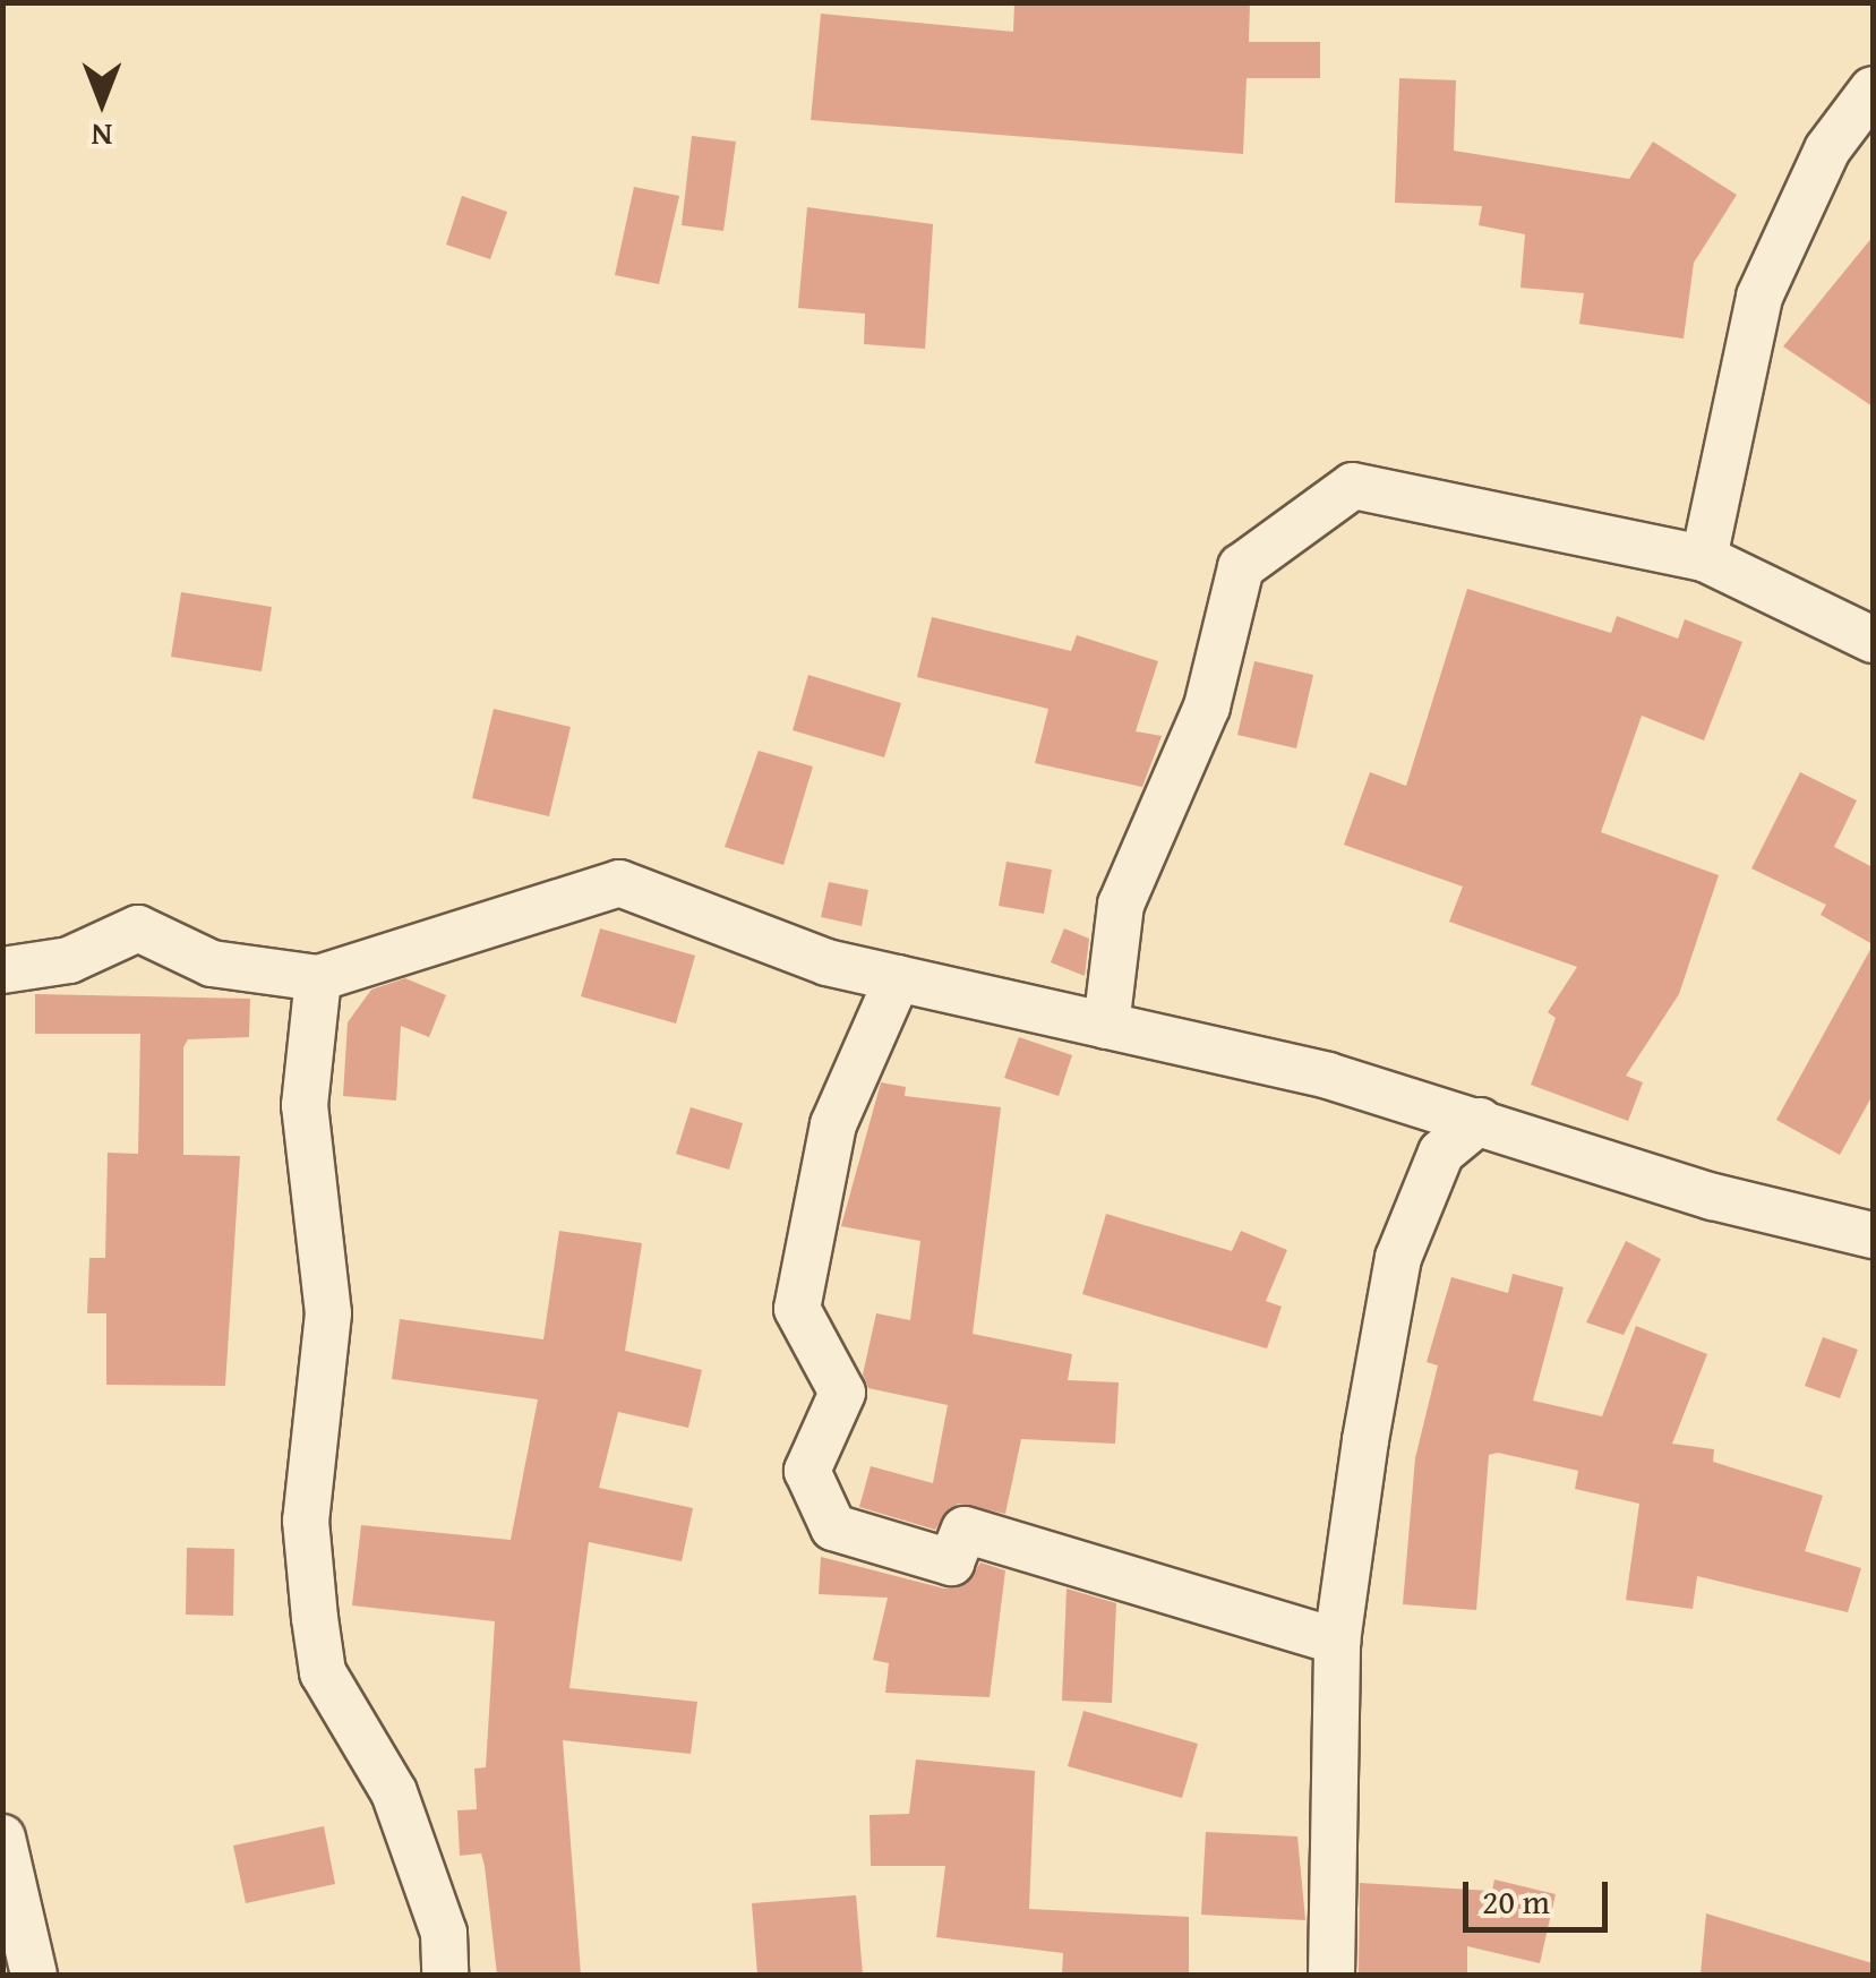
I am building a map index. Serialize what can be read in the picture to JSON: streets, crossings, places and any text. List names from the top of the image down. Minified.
{"scale_bar":"20 m","north":"bottom"}
